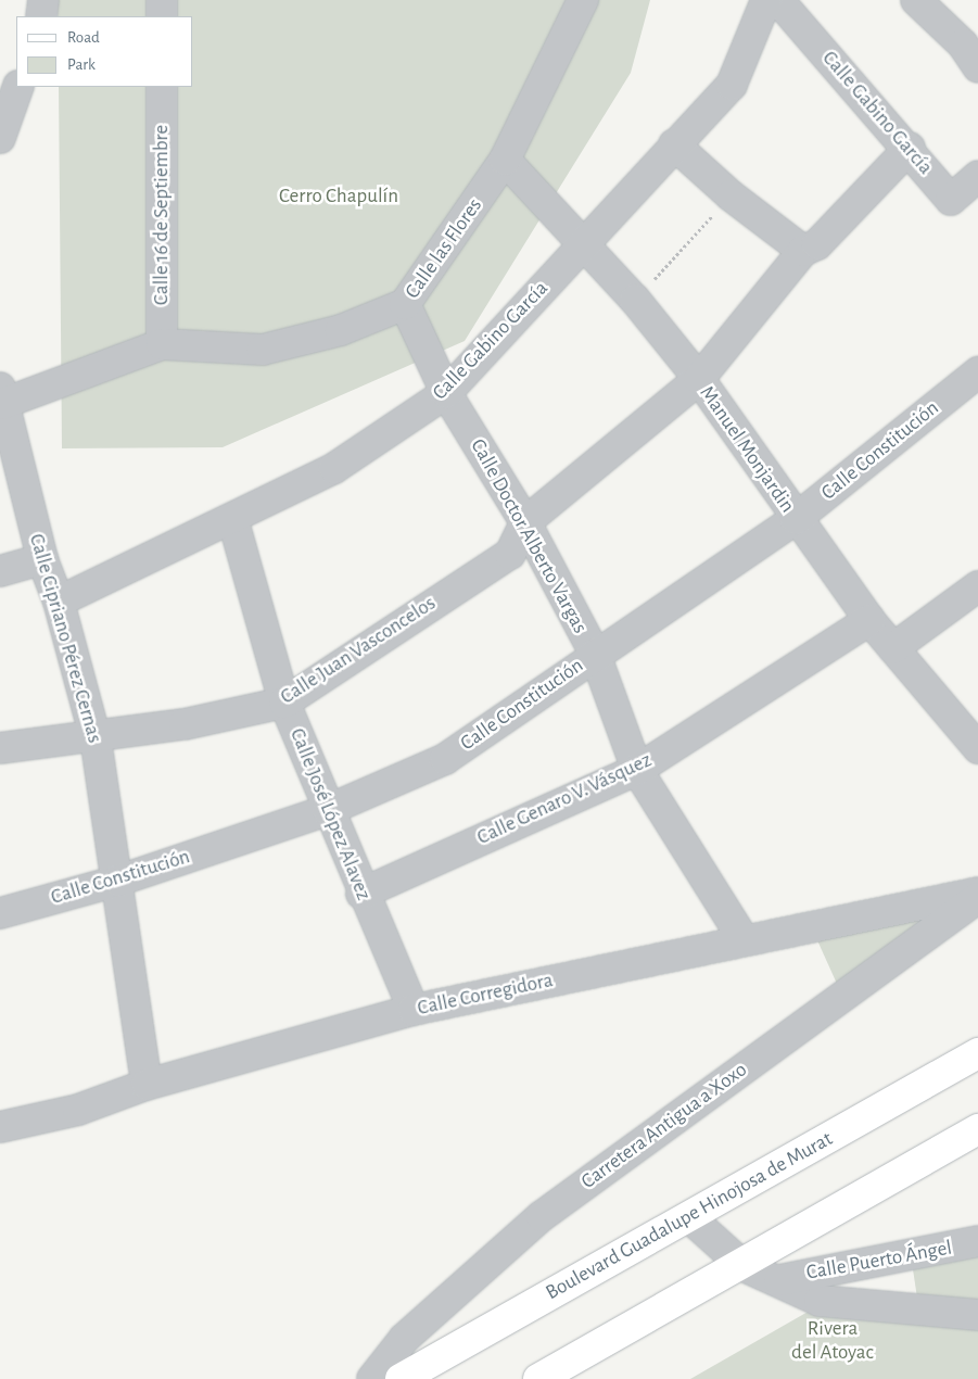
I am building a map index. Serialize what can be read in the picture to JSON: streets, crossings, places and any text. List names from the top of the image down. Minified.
{"streets":{"main road":["Boulevard Guadalupe Hinojosa de Murat"],"street":["Calle Gabino García","Calle 16 de Septiembre","Calle las Flores","Manuel Monjardin","Calle Constitución","Calle Doctor Alberto Vargas","Calle Cipriano Pérez Cernas","Calle Juan Vasconcelos","Calle Genaro V. Vásquez","Calle José López Alavez","Calle Corregidora","Carretera Antigua a Xoxo","Calle Puerto Ángel"]},"crossings":[["Calle Gabino García","Manuel Monjardin"],["Calle Gabino García","Calle Doctor Alberto Vargas"],["Calle Gabino García","Calle Cipriano Pérez Cernas"],["Calle Gabino García","Calle José López Alavez"],["Calle 16 de Septiembre","Calle las Flores"],["Calle las Flores","Manuel Monjardin"],["Calle las Flores","Calle Doctor Alberto Vargas"],["Manuel Monjardin","Calle Constitución"],["Manuel Monjardin","Calle Genaro V. Vásquez"],["Calle Constitución","Calle Doctor Alberto Vargas"],["Calle Constitución","Calle Cipriano Pérez Cernas"],["Calle Constitución","Calle José López Alavez"],["Calle Doctor Alberto Vargas","Calle Juan Vasconcelos"],["Calle Doctor Alberto Vargas","Calle Genaro V. Vásquez"],["Calle Doctor Alberto Vargas","Calle Corregidora"],["Calle Cipriano Pérez Cernas","Calle Juan Vasconcelos"],["Calle Cipriano Pérez Cernas","Calle Corregidora"],["Calle Juan Vasconcelos","Calle José López Alavez"],["Calle Genaro V. Vásquez","Calle José López Alavez"],["Calle José López Alavez","Calle Corregidora"]],"parks":["Cerro Chapulín","Rivera del Atoyac"],"legend":["Road","Park"]}
